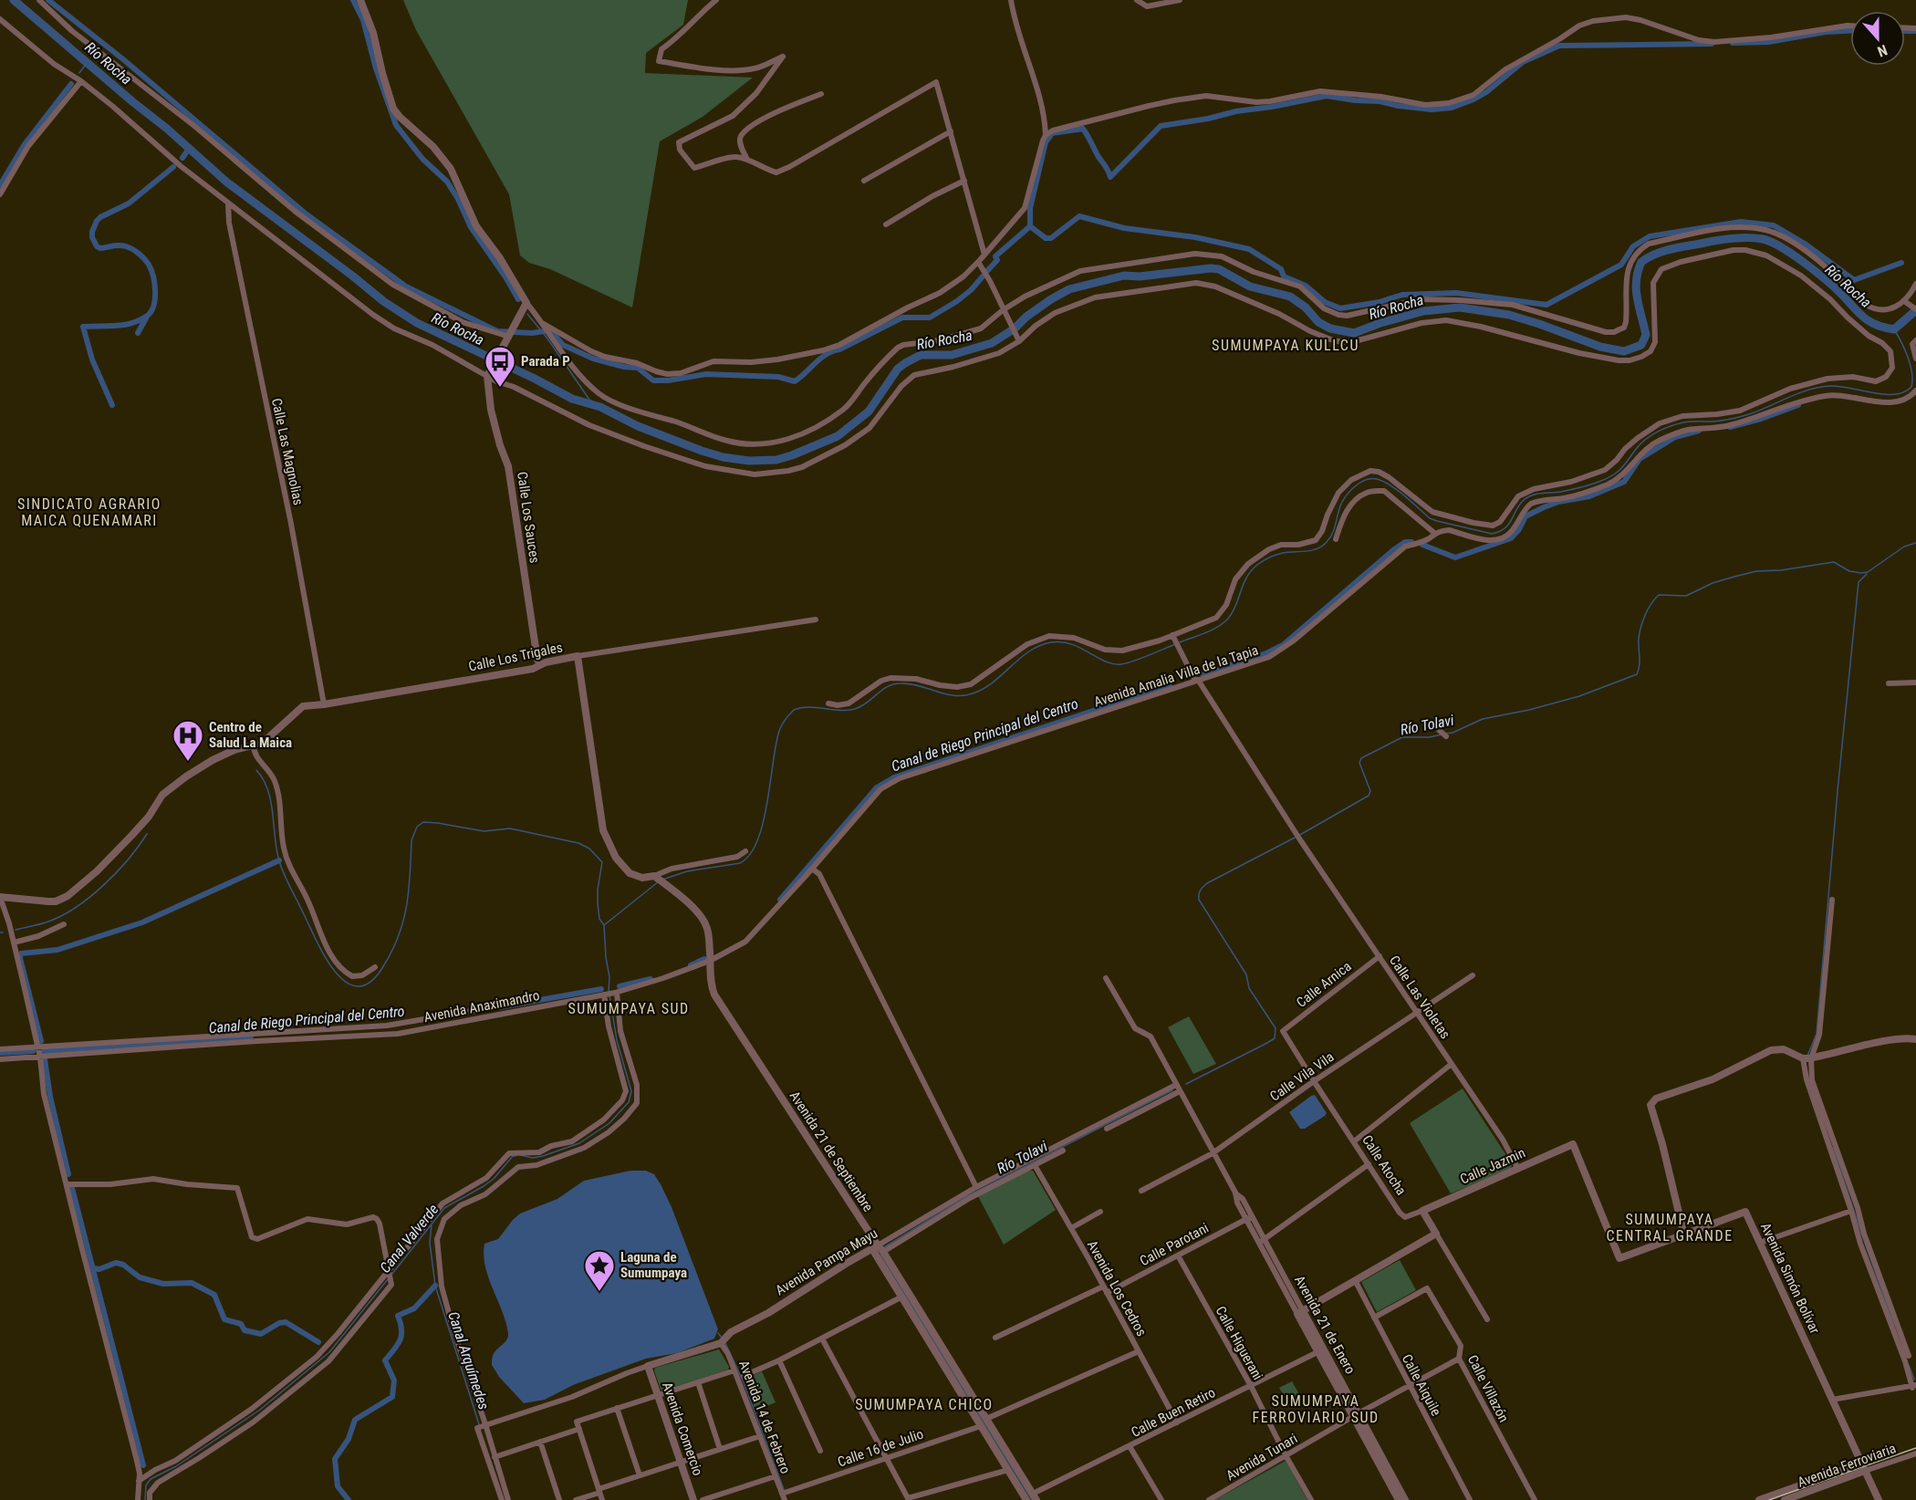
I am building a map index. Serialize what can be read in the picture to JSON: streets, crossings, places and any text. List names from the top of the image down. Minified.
{"streets":{"street":["Calle Las Magnolias","Calle Los Sauces","Calle Los Trigales","Avenida Amalia Villa de la Tapia","Calle Arnica","Calle Las Violetas","Avenida Anaximandro","Calle Vila Vila","Avenida 21 de Septiembre","Calle Atocha","Calle Jazmin","Calle Parotani","Avenida Pampa Mayu","Avenida Simón Bolívar","Avenida Los Cedros","Avenida 21 de Enero","Calle Higuerani","Calle Aiquile","Calle Villazón","Calle Buen Retiro","Avenida 14 de Febrero","Avenida Comercio","Calle 16 de Julio","Avenida Tunari","Avenida Ferroviaria"]},"crossings":[["Calle Las Magnolias","Calle Los Trigales"],["Calle Los Sauces","Calle Los Trigales"],["Avenida Amalia Villa de la Tapia","Calle Las Violetas"],["Avenida Amalia Villa de la Tapia","Avenida Anaximandro"],["Avenida Amalia Villa de la Tapia","Avenida 21 de Septiembre"],["Calle Arnica","Calle Las Violetas"],["Calle Arnica","Calle Atocha"],["Calle Las Violetas","Calle Vila Vila"],["Calle Las Violetas","Calle Jazmin"],["Calle Vila Vila","Calle Atocha"],["Calle Vila Vila","Avenida 21 de Enero"],["Avenida 21 de Septiembre","Avenida Pampa Mayu"],["Avenida 21 de Septiembre","Calle Buen Retiro"],["Avenida 21 de Septiembre","Calle 16 de Julio"],["Calle Atocha","Calle Jazmin"],["Calle Jazmin","Avenida Simón Bolívar"],["Calle Parotani","Avenida Los Cedros"],["Calle Parotani","Avenida 21 de Enero"],["Calle Parotani","Calle Higuerani"],["Avenida Pampa Mayu","Avenida Los Cedros"],["Avenida Pampa Mayu","Avenida 21 de Enero"],["Avenida Pampa Mayu","Avenida 14 de Febrero"],["Avenida Pampa Mayu","Avenida Comercio"],["Avenida Simón Bolívar","Avenida Ferroviaria"],["Avenida Los Cedros","Calle Buen Retiro"],["Avenida 21 de Enero","Calle Buen Retiro"],["Avenida 21 de Enero","Avenida Tunari"],["Calle Higuerani","Calle Buen Retiro"],["Calle Higuerani","Avenida Tunari"],["Calle Aiquile","Calle Villazón"],["Calle Aiquile","Avenida Tunari"],["Calle Villazón","Avenida Tunari"],["Avenida 14 de Febrero","Calle 16 de Julio"]],"districts":["SUMUMPAYA KULLCU","SINDICATO AGRARIO MAICA QUENAMARI","SUMUMPAYA SUD","SUMUMPAYA CENTRAL GRANDE","SUMUMPAYA FERROVIARIO SUD","SUMUMPAYA CHICO"],"water":["Río Rocha","Río Tolavi","Canal de Riego Principal del Centro","Canal Valverde","Canal Arquímedes"],"places":{"bus stop":["Parada P"],"hospital":["Centro de Salud La Maica"],"place":["Laguna de Sumumpaya"]},"north":"bottom"}
